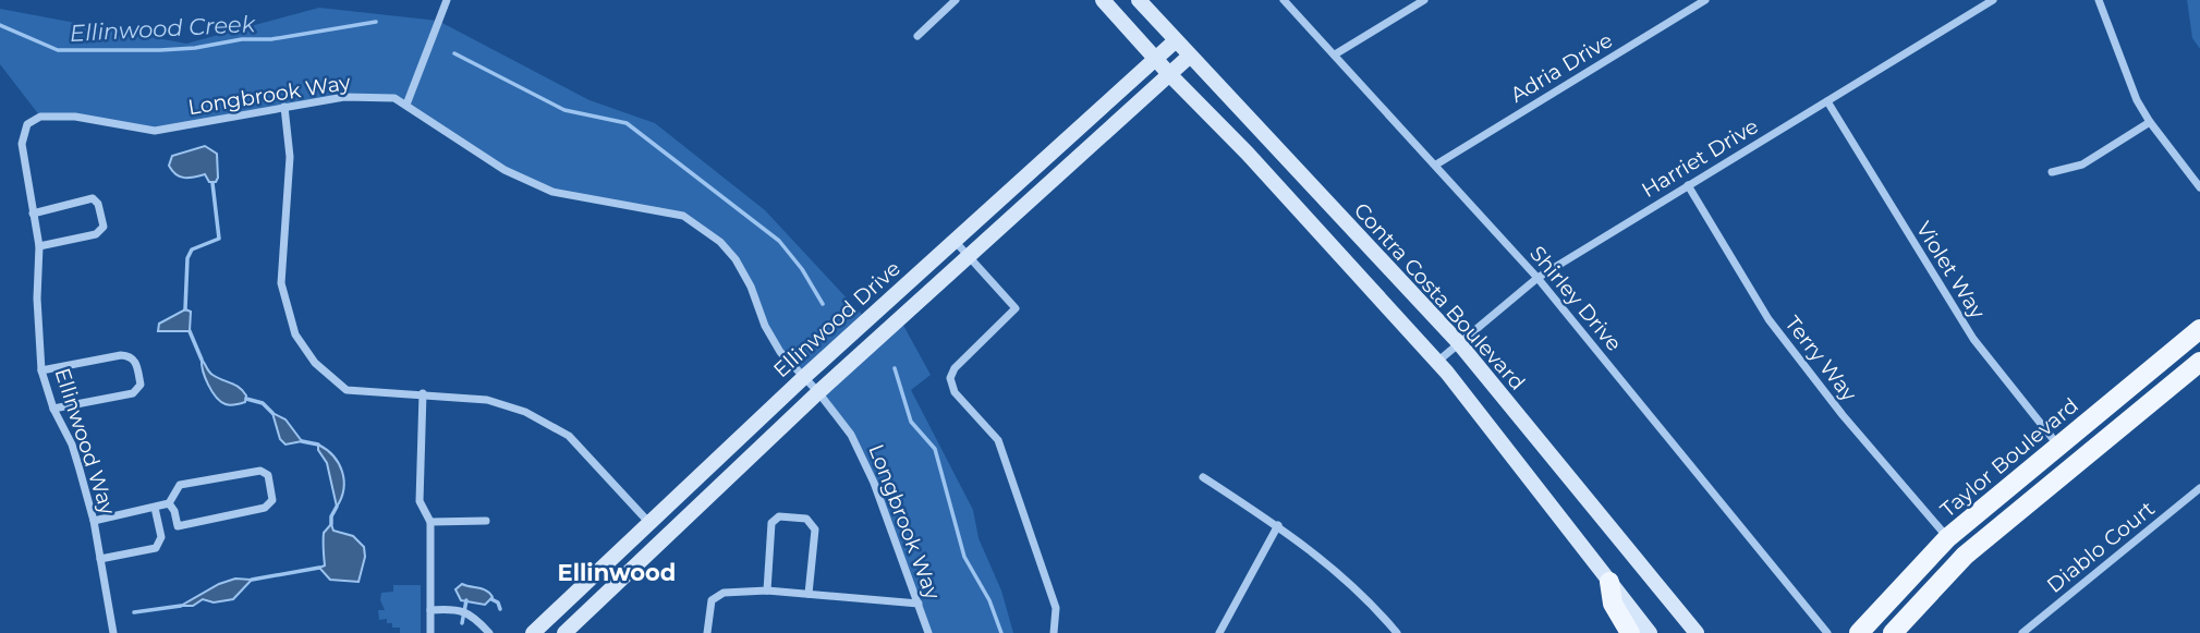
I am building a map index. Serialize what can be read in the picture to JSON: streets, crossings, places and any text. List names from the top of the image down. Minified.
{"streets":{"main road":["Taylor Boulevard"],"street":["Adria Drive","Longbrook Way","Harriet Drive","Violet Way","Contra Costa Boulevard","Shirley Drive","Ellinwood Drive","Terry Way","Ellinwood Way","Diablo Court"]},"crossings":[["Adria Drive","Shirley Drive"],["Longbrook Way","Ellinwood Drive"],["Longbrook Way","Ellinwood Way"],["Harriet Drive","Violet Way"],["Harriet Drive","Contra Costa Boulevard"],["Harriet Drive","Shirley Drive"],["Harriet Drive","Terry Way"],["Violet Way","Taylor Boulevard"],["Contra Costa Boulevard","Ellinwood Drive"],["Terry Way","Taylor Boulevard"]],"districts":["Ellinwood"],"water":["Ellinwood Creek"]}
